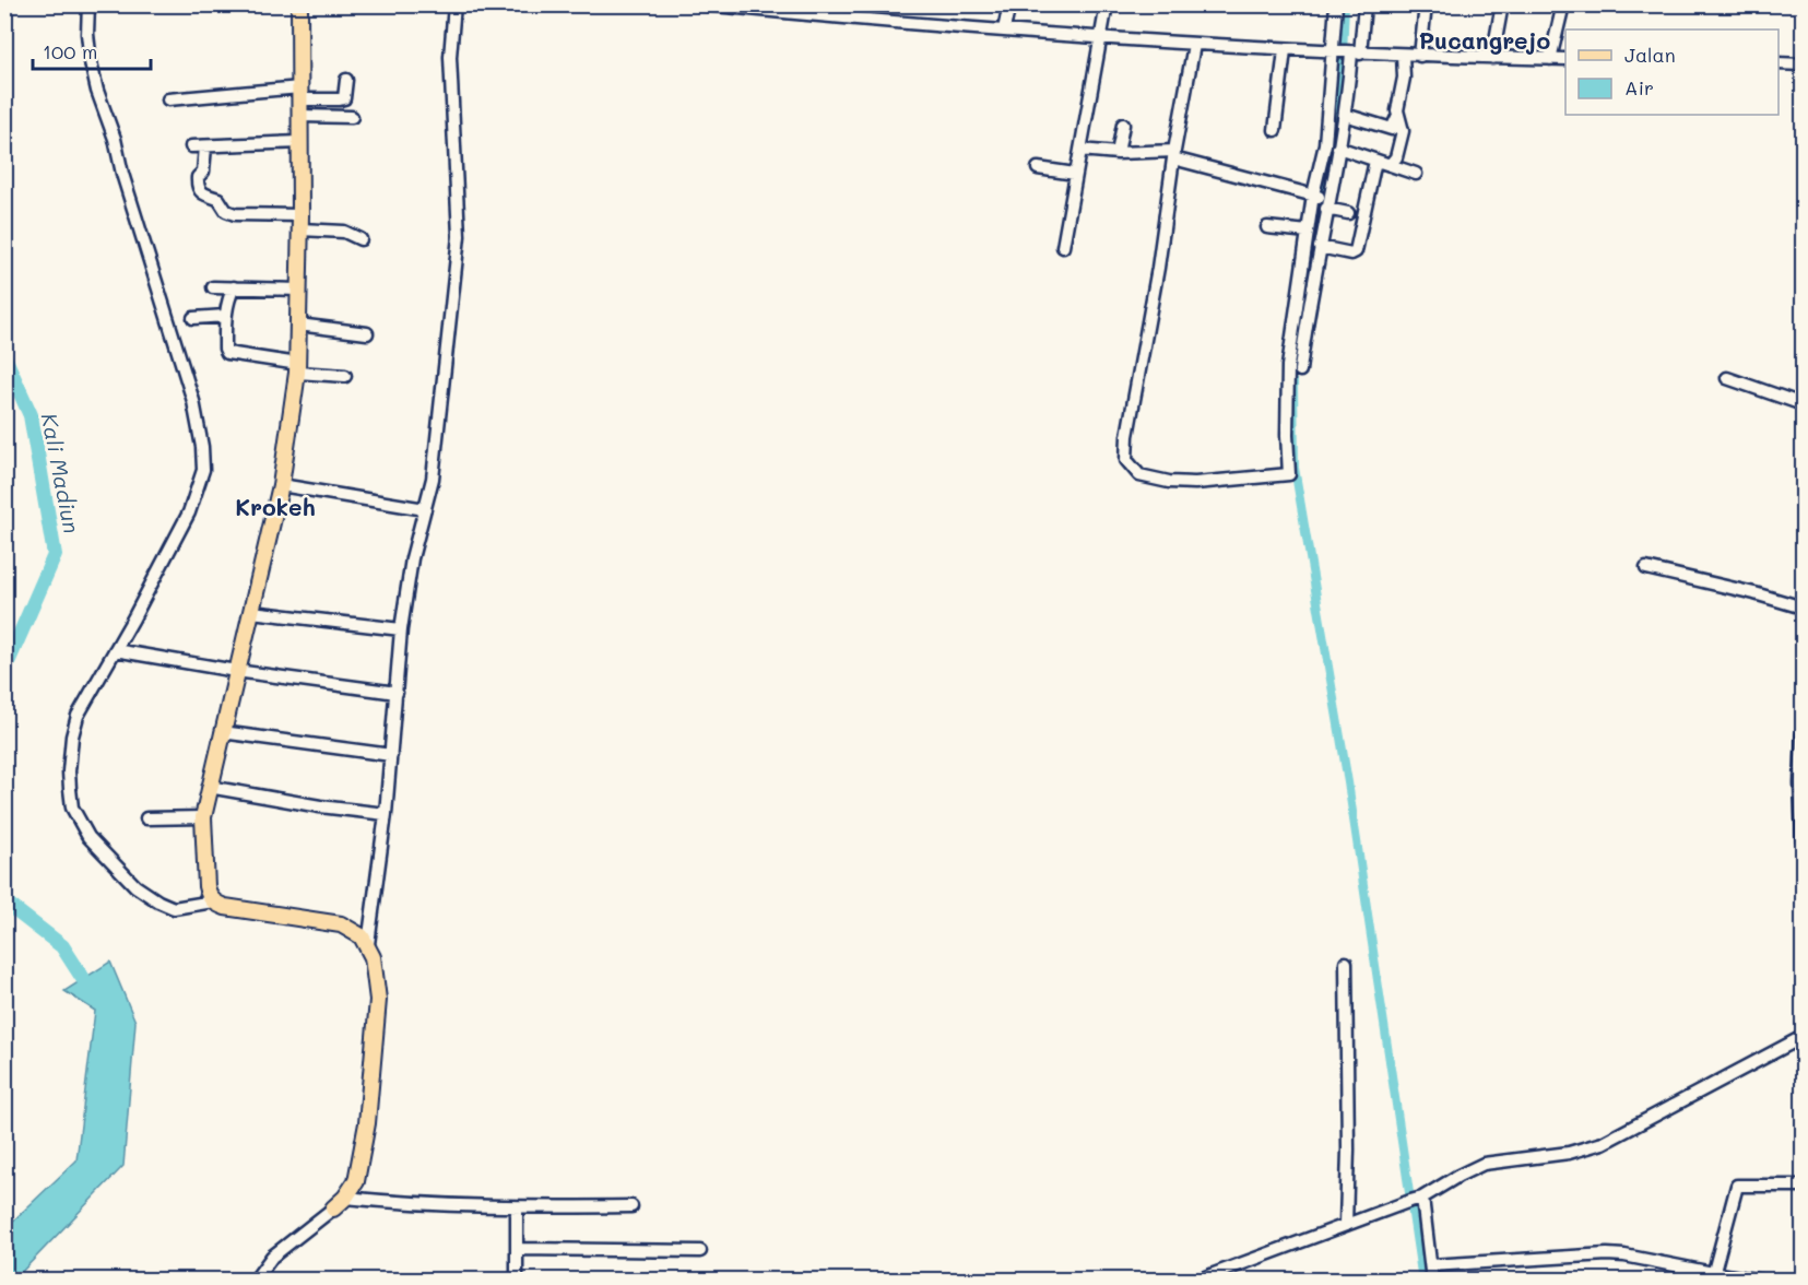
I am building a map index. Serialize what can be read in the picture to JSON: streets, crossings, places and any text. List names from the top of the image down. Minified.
{"districts":["Pucangrejo","Krokeh"],"water":["Kali Madiun"],"legend":["Jalan","Air"],"scale_bar":"100 m"}
